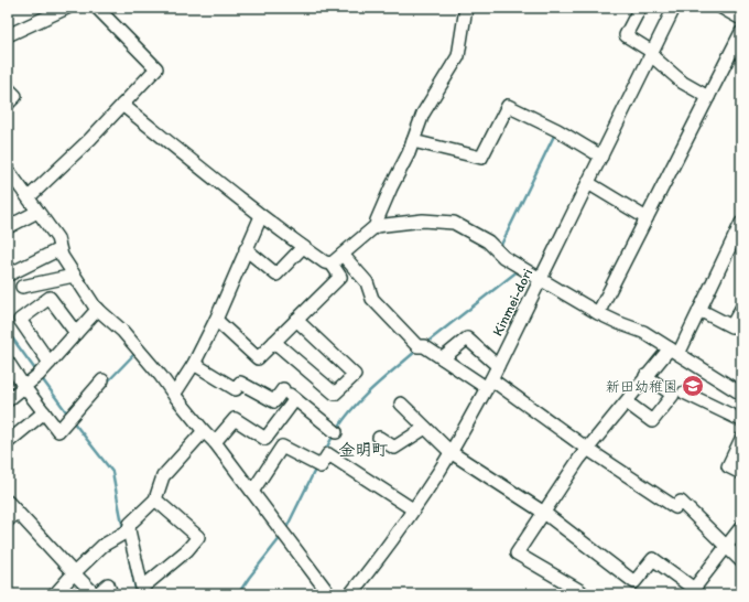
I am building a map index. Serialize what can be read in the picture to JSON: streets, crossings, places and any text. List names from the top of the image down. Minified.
{"streets":{"street":["Kinmei-dori"]},"districts":["金明町"],"places":{"school or university":["新田幼稚園"]}}
